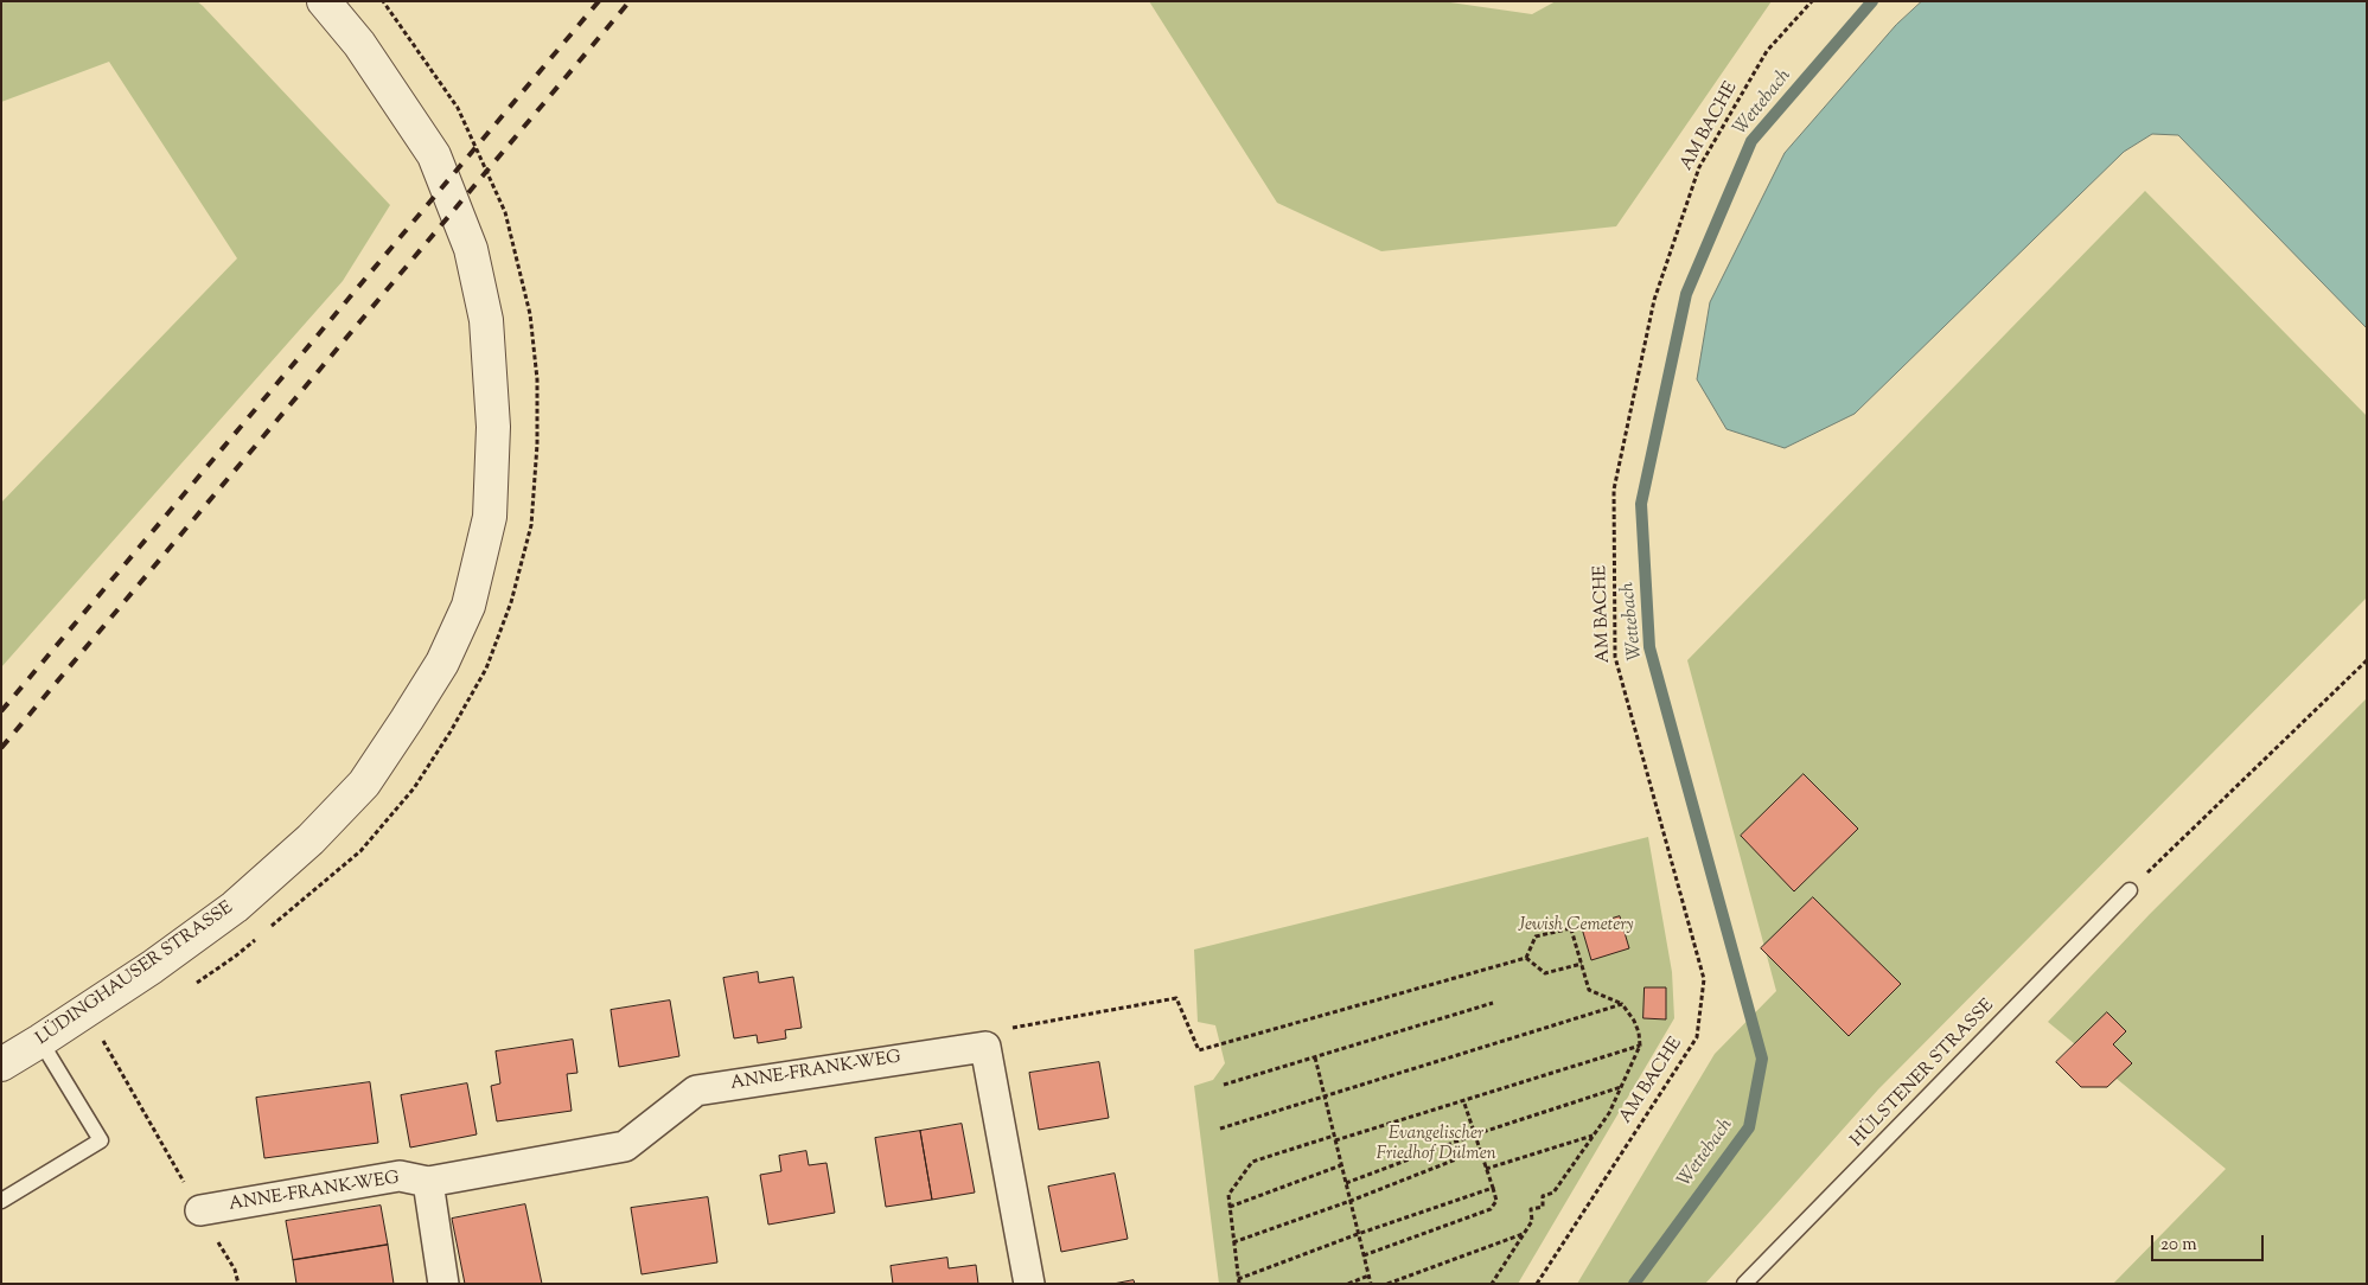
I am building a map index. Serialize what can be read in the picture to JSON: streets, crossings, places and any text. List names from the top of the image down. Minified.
{"streets":{"street":["LÜDINGHAUSER STRASSE","ANNE-FRANK-WEG"],"lane":["HÜLSTENER STRASSE"],"path":["AM BACHE"]},"water":["Wettebach"],"parks":["Jewish Cemetery","Evangelischer Friedhof Dülmen"],"scale_bar":"20 m"}
